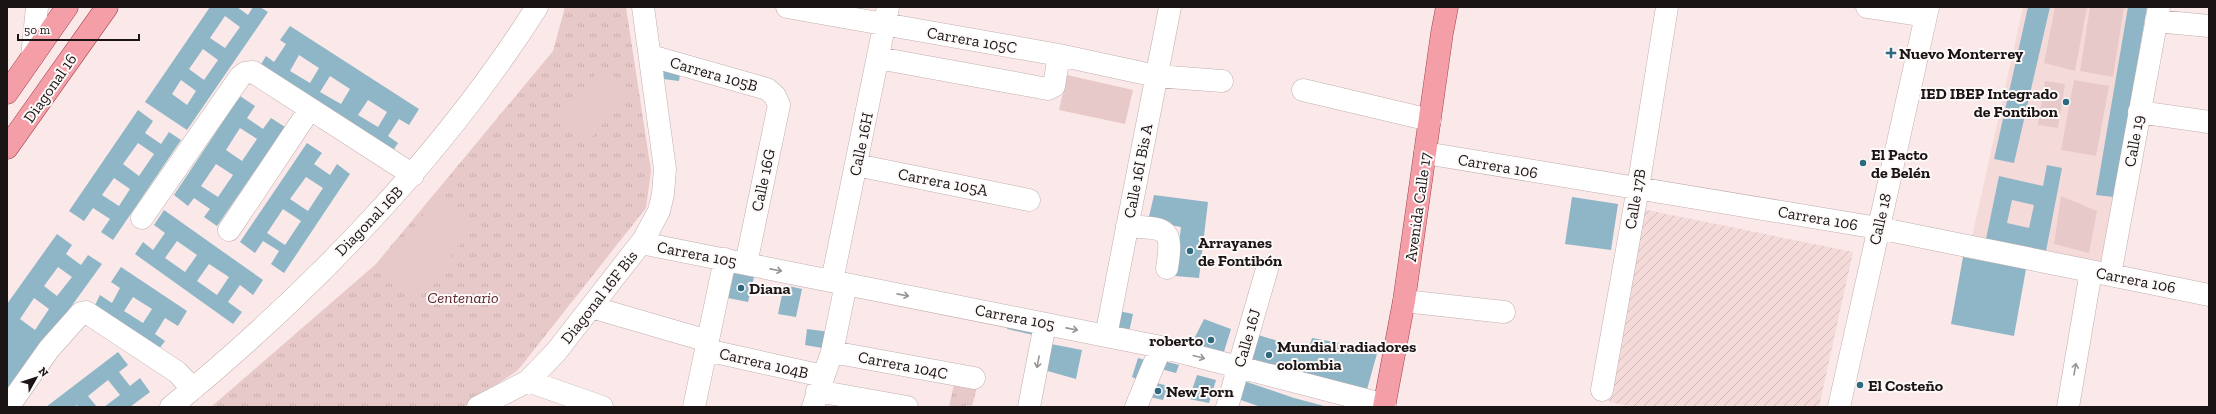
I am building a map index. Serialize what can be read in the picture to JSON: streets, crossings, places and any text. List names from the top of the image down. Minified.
{"streets":{"main road":["Diagonal 16","Avenida Calle 17"],"street":["Carrera 105C","Carrera 105B","Calle 19","Calle 16H","Carrera 106","Calle 16I Bis A","Calle 16G","Carrera 105A","Calle 17B","Calle 18","Diagonal 16B","Carrera 105","Diagonal 16F Bis","Calle 16J","Carrera 104B","Carrera 104C"]},"crossings":[["Carrera 105C","Calle 16H"],["Carrera 105C","Calle 16I Bis A"],["Carrera 105B","Calle 16G"],["Carrera 105B","Diagonal 16F Bis"],["Calle 19","Carrera 106"],["Calle 16H","Carrera 105A"],["Calle 16H","Carrera 105"],["Calle 16H","Carrera 104B"],["Calle 16H","Carrera 104C"],["Carrera 106","Calle 17B"],["Carrera 106","Avenida Calle 17"],["Carrera 106","Calle 18"],["Calle 16I Bis A","Carrera 105"],["Calle 16G","Carrera 105"],["Avenida Calle 17","Carrera 105"],["Carrera 105","Diagonal 16F Bis"],["Carrera 105","Calle 16J"],["Diagonal 16F Bis","Carrera 104B"]],"one_way":["Carrera 105"],"parks":["Centenario"],"places":{"health":["Nuevo Monterrey"],"other":["IED IBEP Integrado de Fontibon","El Pacto de Belén","Arrayanes de Fontibón","Diana","roberto","Mundial radiadores colombia","El Costeño","New Forn"]},"scale_bar":"50 m","north":"top right"}
